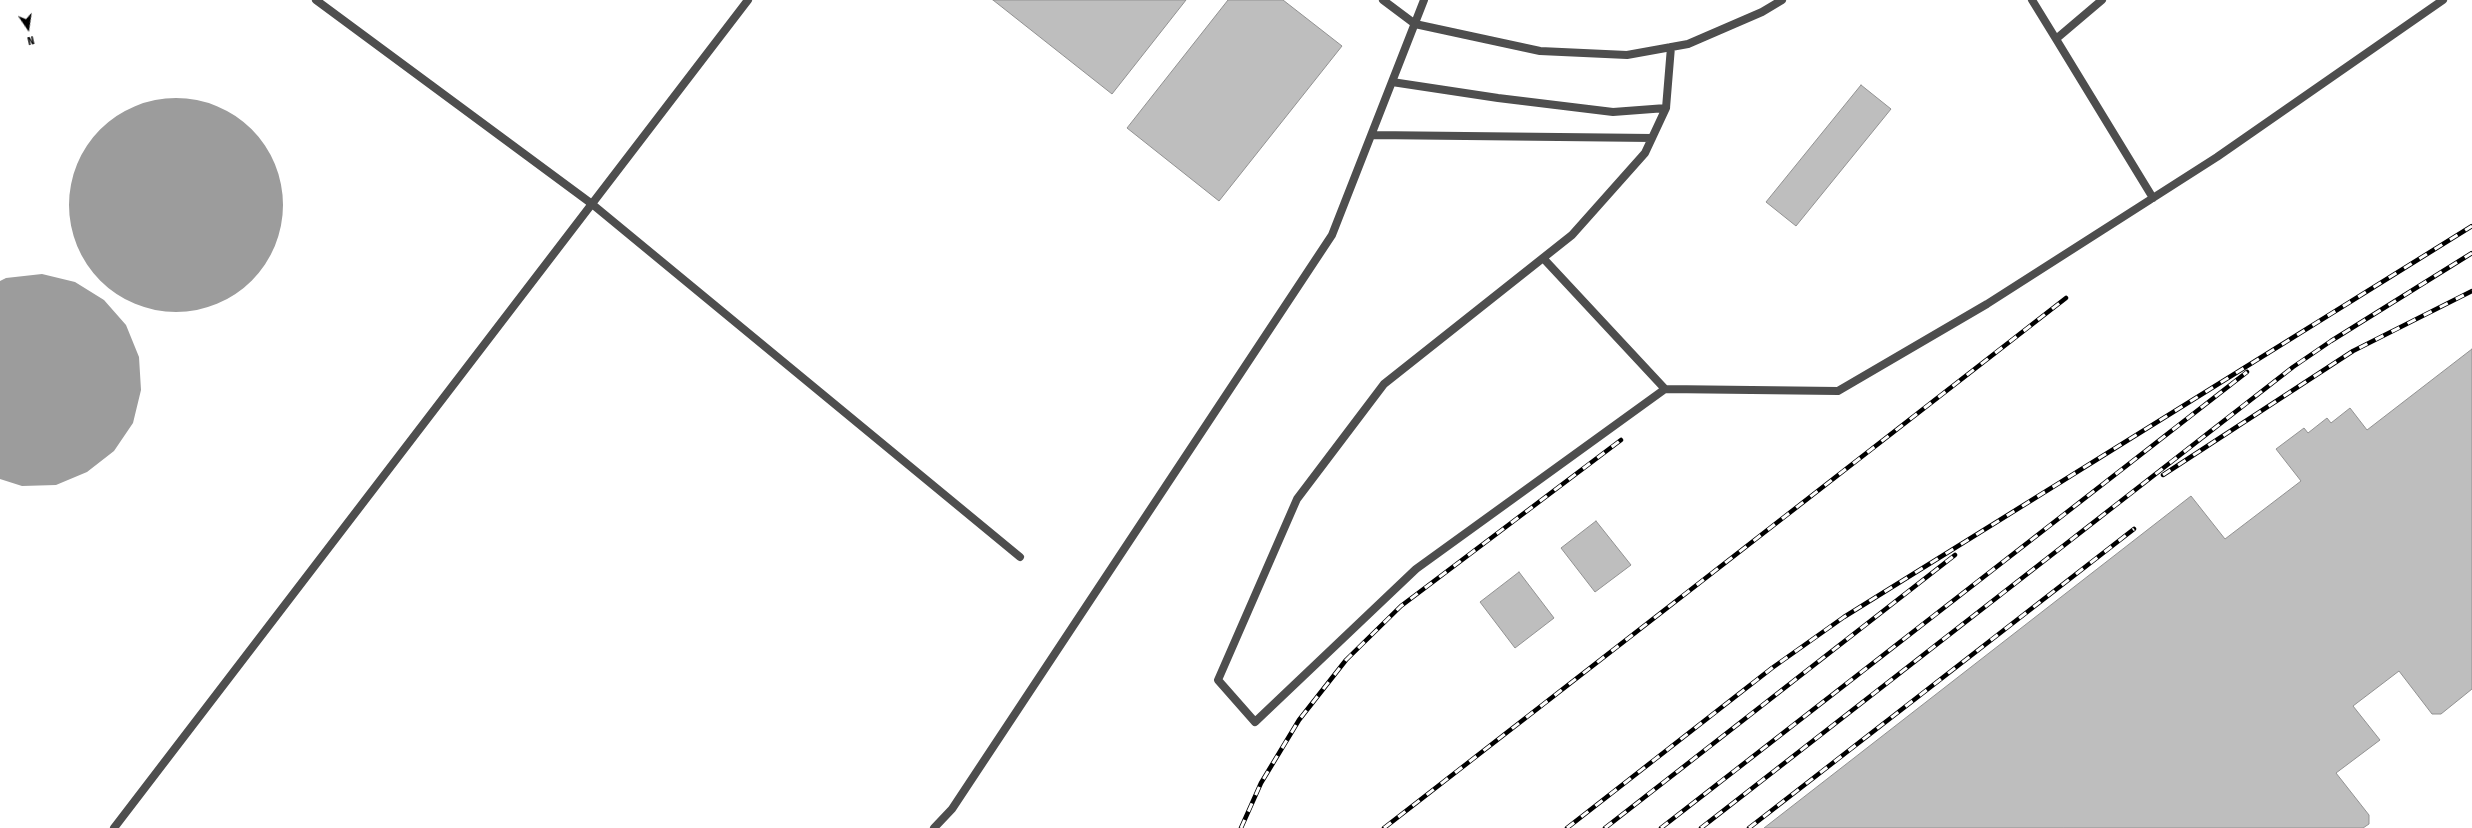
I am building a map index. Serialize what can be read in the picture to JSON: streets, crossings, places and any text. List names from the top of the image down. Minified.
{"north":"bottom"}
